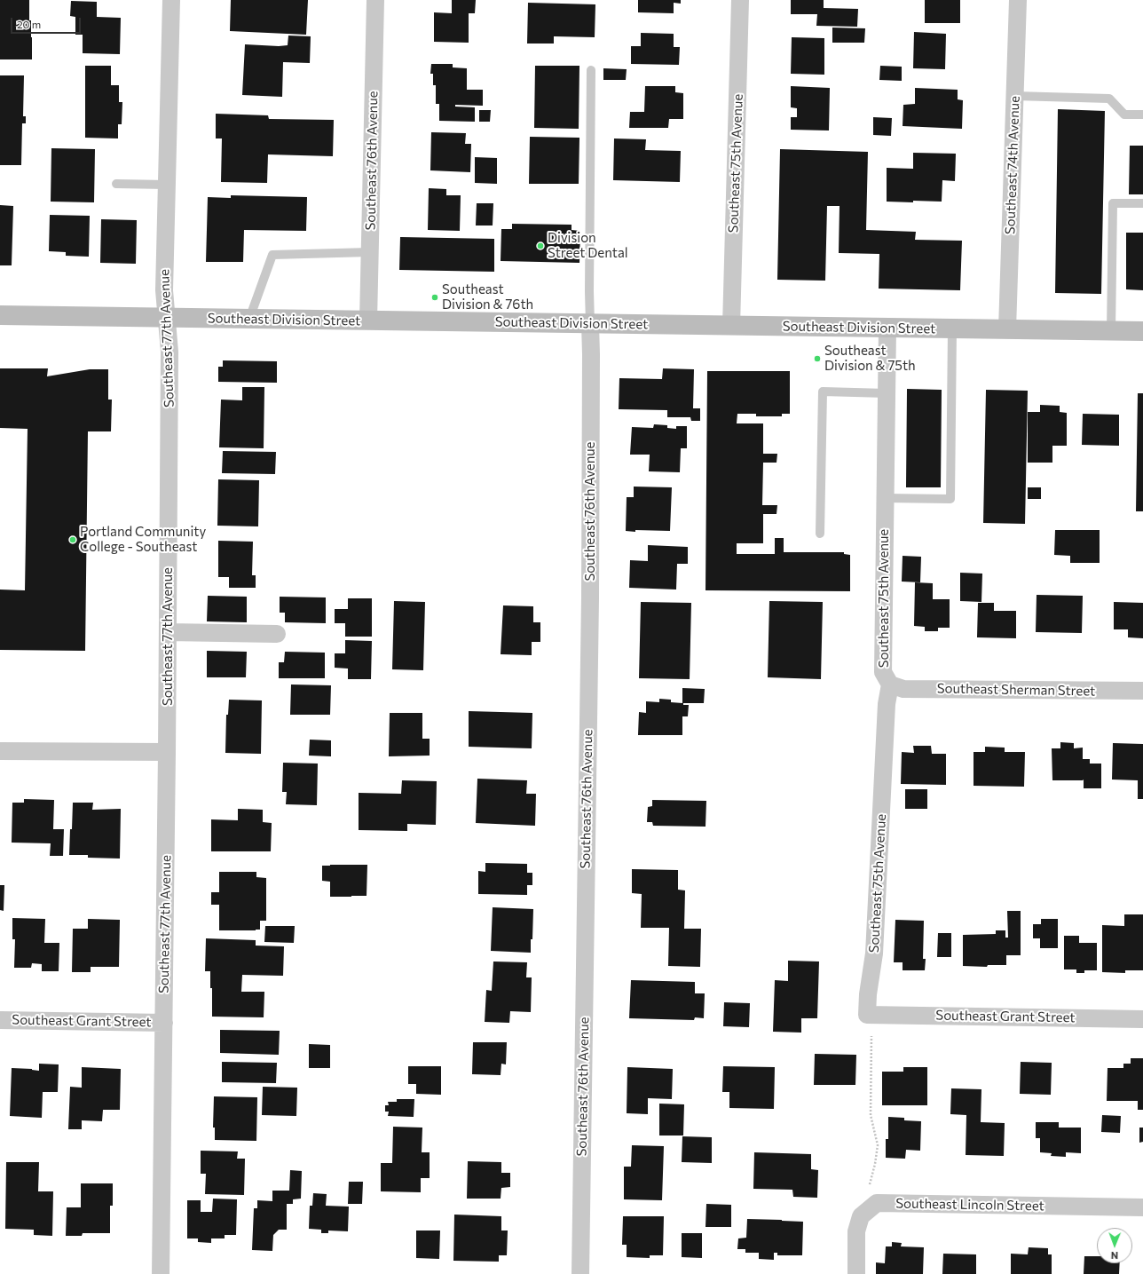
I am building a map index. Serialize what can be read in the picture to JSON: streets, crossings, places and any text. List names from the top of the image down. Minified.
{"streets":{"main road":["Southeast Division Street"],"street":["Southeast 76th Avenue","Southeast 75th Avenue","Southeast 74th Avenue","Southeast 77th Avenue","Southeast Sherman Street","Southeast Grant Street","Southeast Lincoln Street"]},"crossings":[["Southeast 76th Avenue","Southeast Division Street"],["Southeast 75th Avenue","Southeast Division Street"],["Southeast 75th Avenue","Southeast Sherman Street"],["Southeast 75th Avenue","Southeast Grant Street"],["Southeast 74th Avenue","Southeast Division Street"],["Southeast Division Street","Southeast 77th Avenue"],["Southeast 77th Avenue","Southeast Grant Street"]],"places":["Division Street Dental","Southeast Division & 76th","Southeast Division & 75th","Portland Community College - Southeast"],"scale_bar":"20 m","north":"bottom"}
